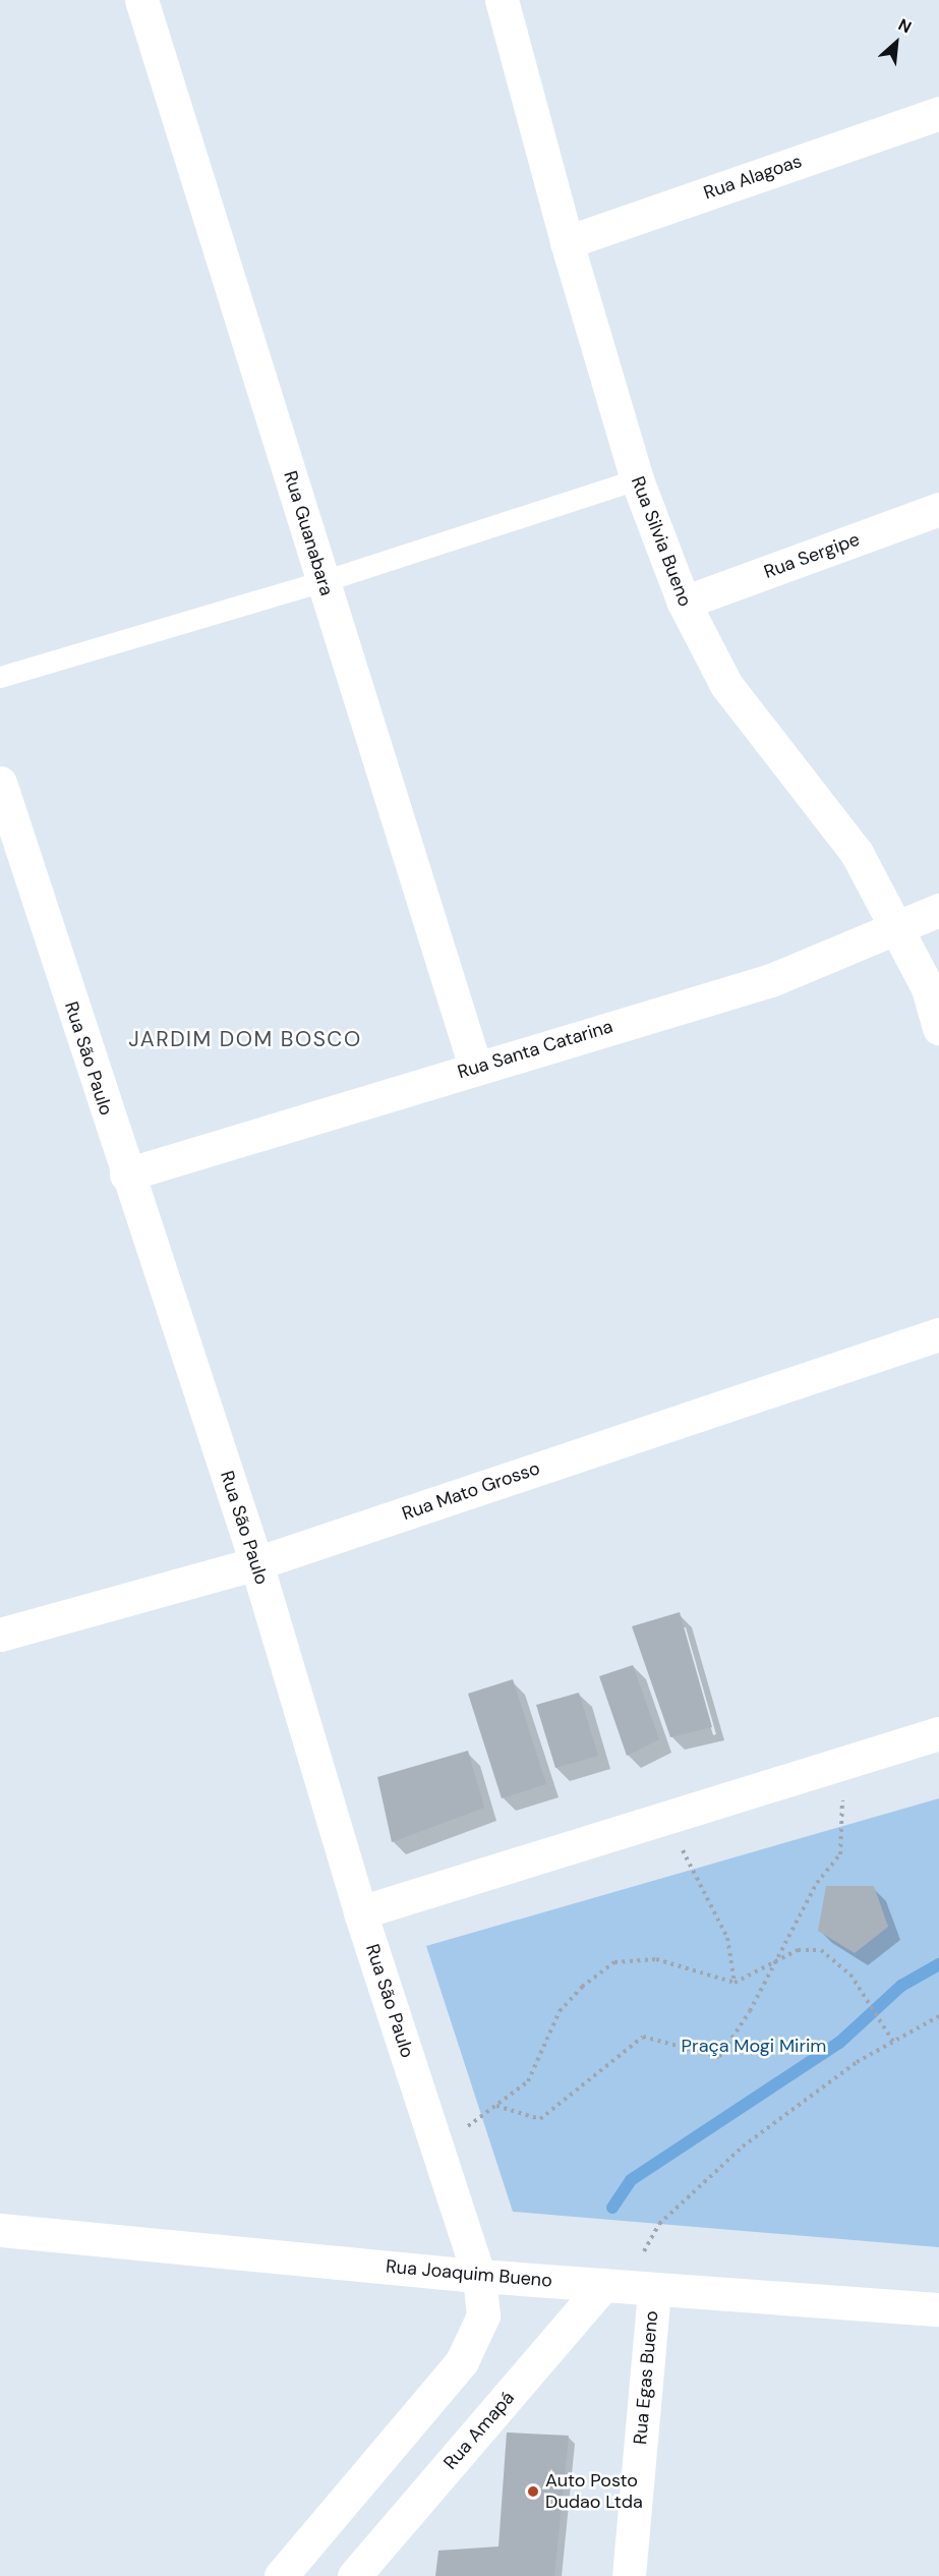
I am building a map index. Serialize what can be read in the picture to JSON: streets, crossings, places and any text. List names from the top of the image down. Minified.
{"streets":{"street":["Rua Alagoas","Rua Guanabara","Rua Silvia Bueno","Rua Sergipe","Rua Santa Catarina","Rua São Paulo","Rua Mato Grosso","Rua Joaquim Bueno","Rua Egas Bueno","Rua Amapá"]},"crossings":[["Rua Alagoas","Rua Silvia Bueno"],["Rua Guanabara","Rua Santa Catarina"],["Rua Silvia Bueno","Rua Sergipe"],["Rua Silvia Bueno","Rua Santa Catarina"],["Rua Santa Catarina","Rua São Paulo"],["Rua São Paulo","Rua Mato Grosso"],["Rua São Paulo","Rua Joaquim Bueno"],["Rua Joaquim Bueno","Rua Egas Bueno"],["Rua Joaquim Bueno","Rua Amapá"],["Rua Egas Bueno","Rua Amapá"]],"districts":["JARDIM DOM BOSCO"],"parks":["Praça Mogi Mirim"],"places":["Auto Posto Dudao Ltda"],"north":"top right"}
